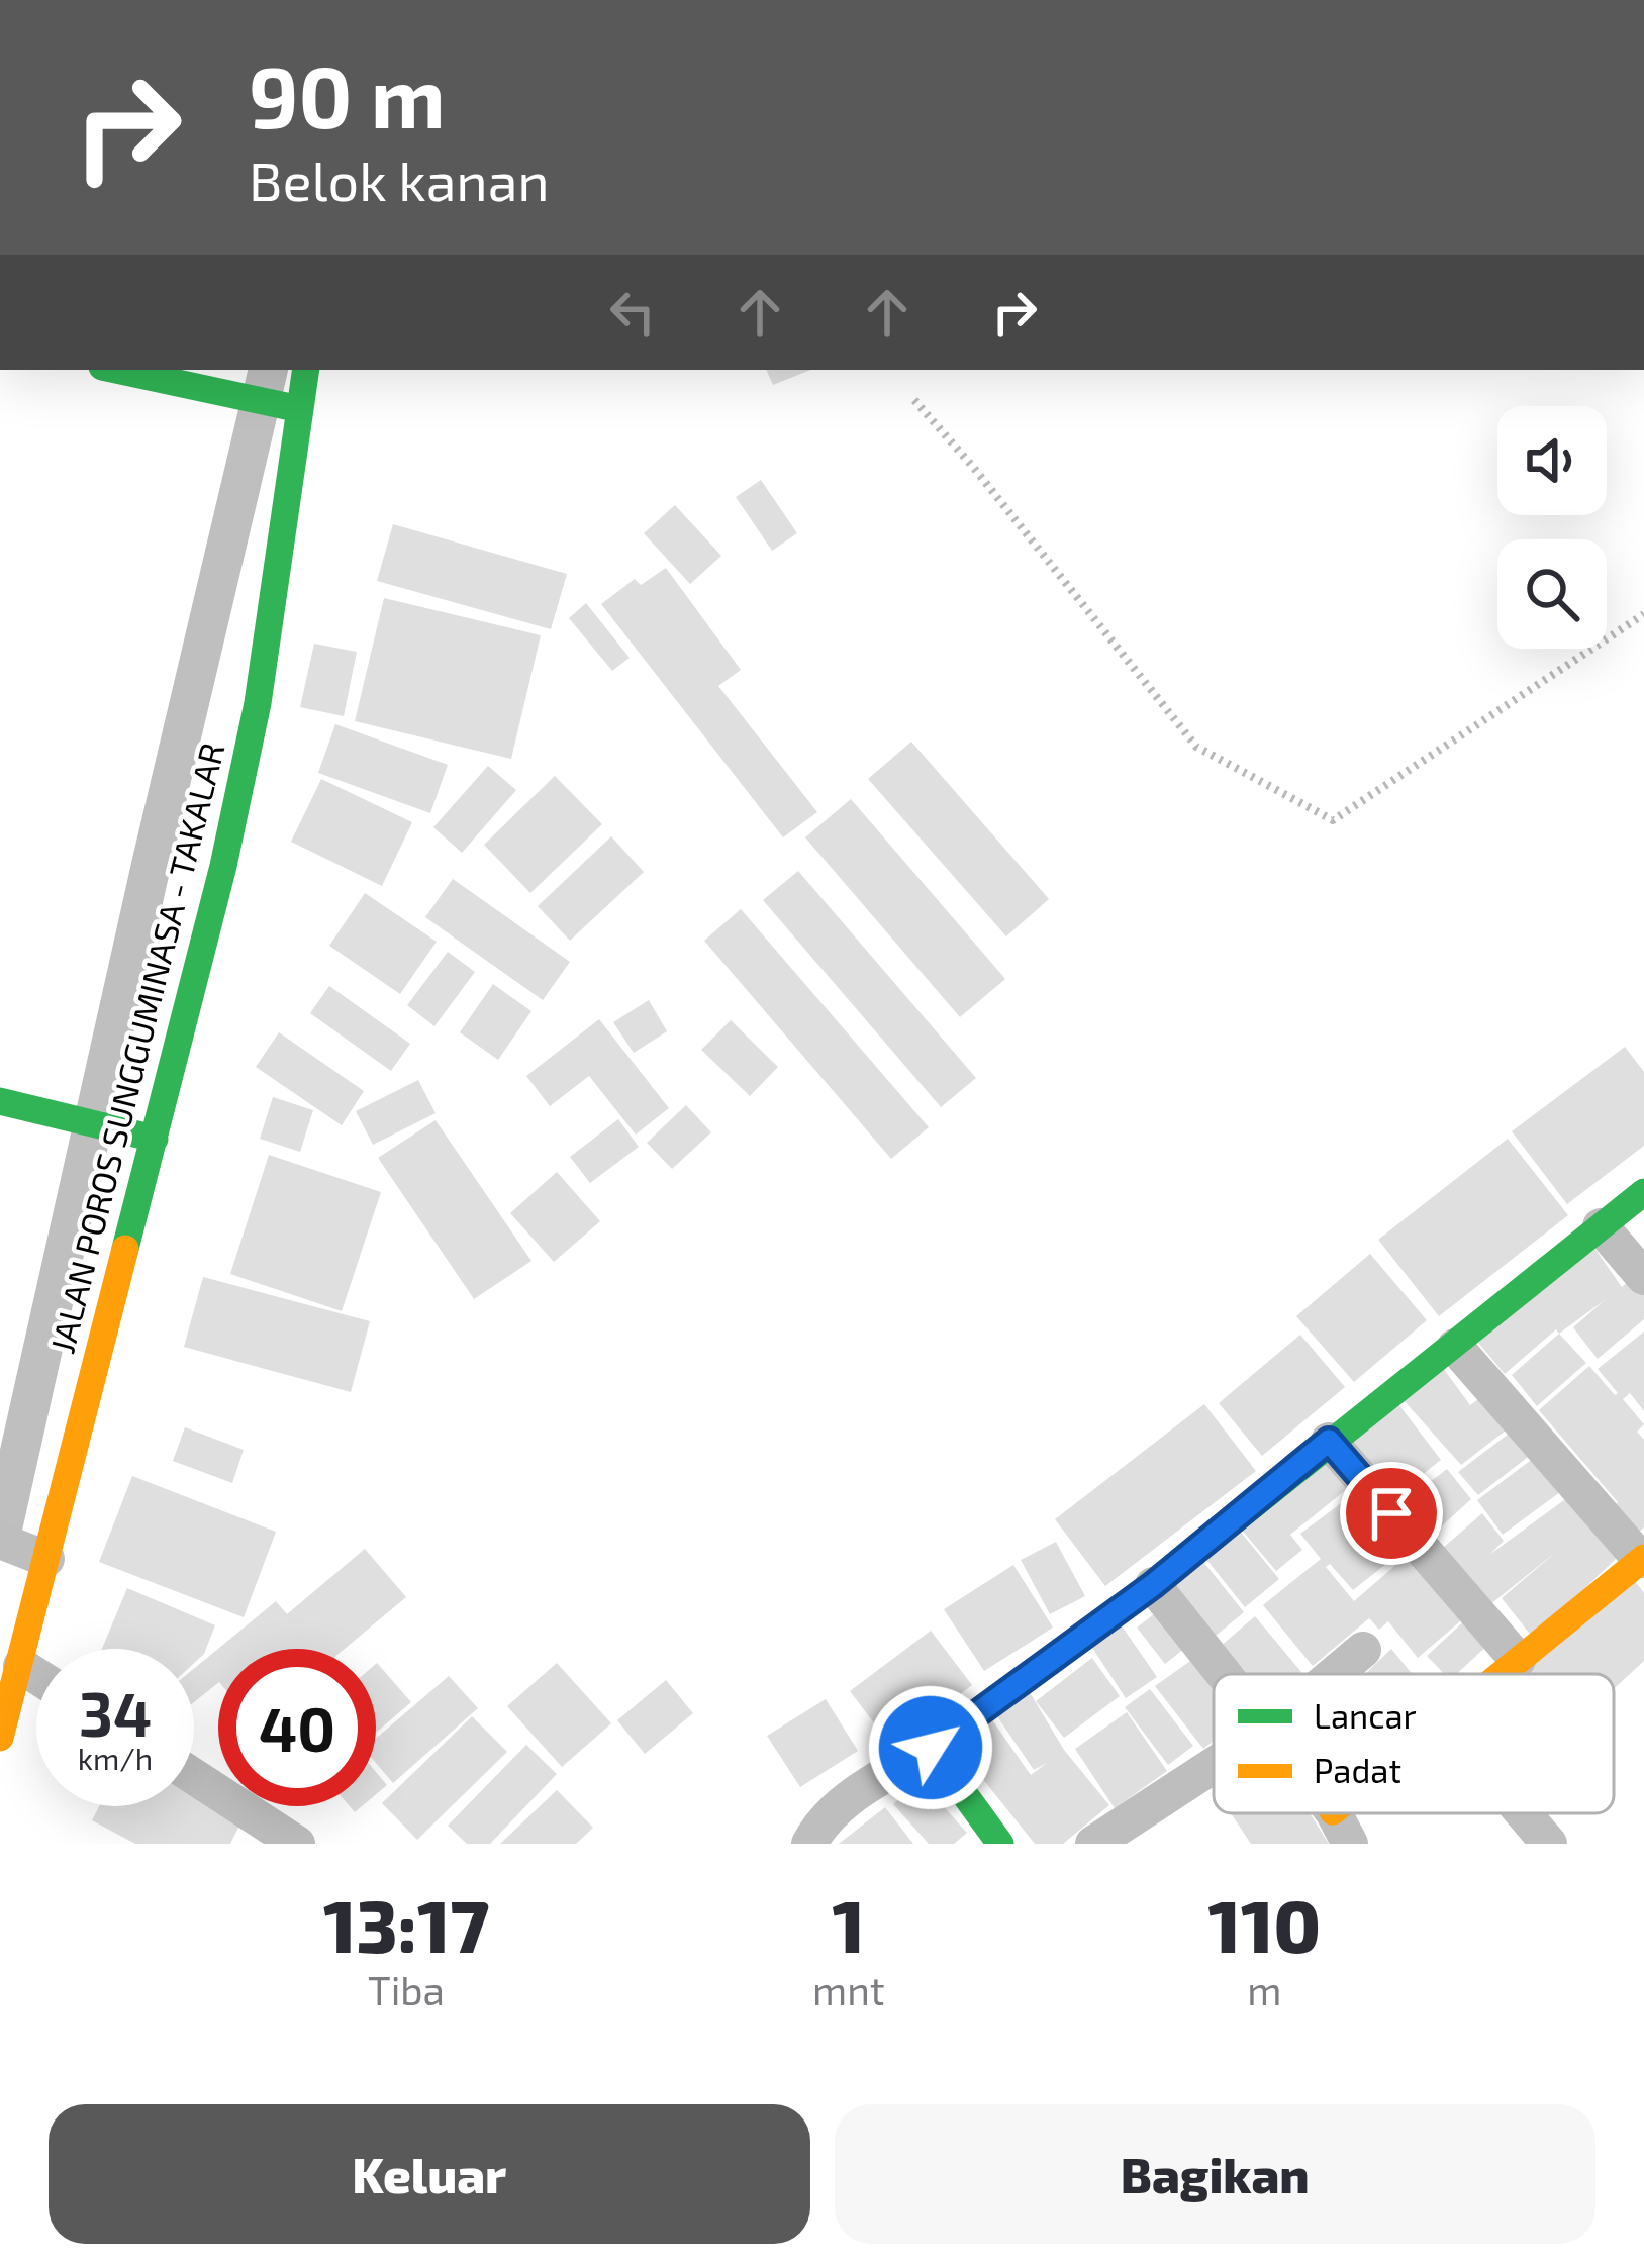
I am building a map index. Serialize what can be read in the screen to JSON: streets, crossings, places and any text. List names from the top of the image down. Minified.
{"streets":{"main road":["JALAN POROS SUNGGUMINASA - TAKALAR"]},"legend":["Lancar","Padat"],"page":{"turn":["90 m","Belok kanan"],"speed":"34 km/h","limit":"40","eta":["13:17","Tiba","1","mnt","110","m"],"buttons":["Keluar","Bagikan"]}}
